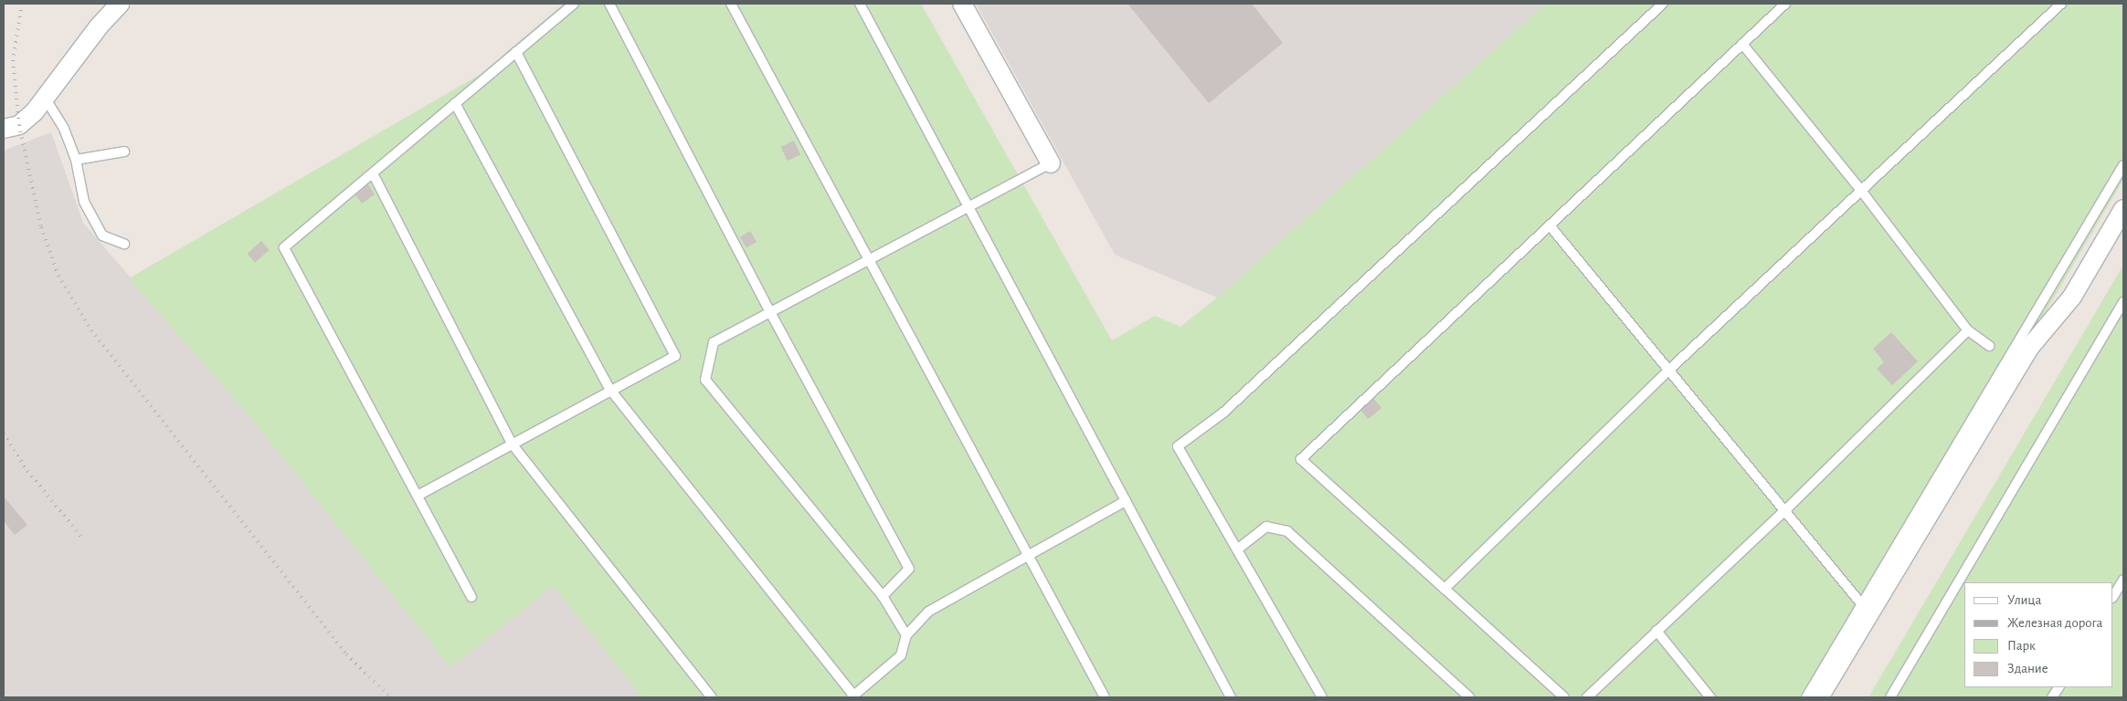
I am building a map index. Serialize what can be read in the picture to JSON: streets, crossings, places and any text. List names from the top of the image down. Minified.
{"legend":["Улица","Железная дорога","Парк","Здание"]}
